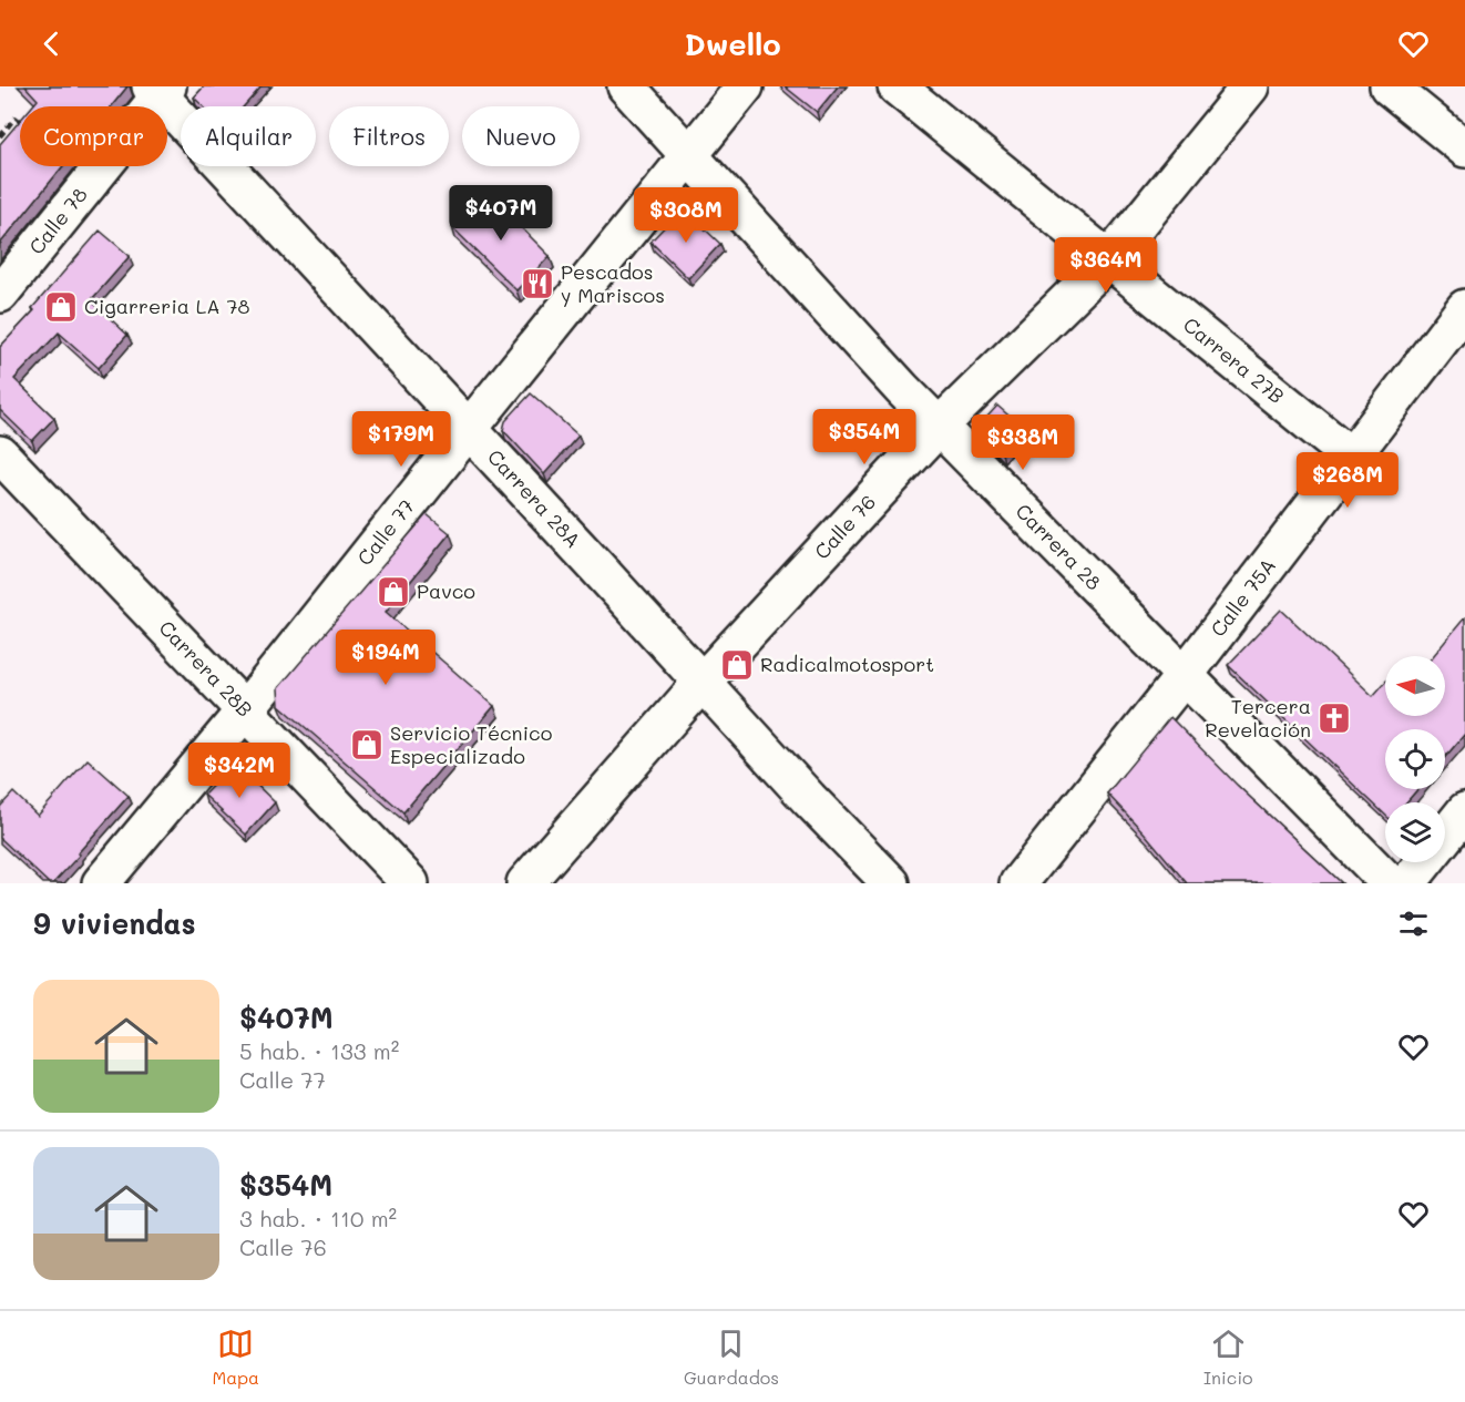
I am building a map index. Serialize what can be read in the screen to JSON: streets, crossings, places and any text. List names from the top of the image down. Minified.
{"streets":{"street":["Calle 78","Carrera 27B","Carrera 28A","Calle 76","Calle 77","Carrera 28","Calle 75A","Carrera 28B"]},"crossings":[["Calle 78","Carrera 28A"],["Carrera 27B","Calle 76"],["Carrera 27B","Calle 75A"],["Carrera 28A","Calle 76"],["Carrera 28A","Calle 77"],["Calle 76","Carrera 28"],["Calle 77","Carrera 28"],["Calle 77","Carrera 28B"],["Carrera 28","Calle 75A"]],"places":{"restaurant":["Pescados y Mariscos"],"shop":["Cigarreria LA 78","Pavco","Radicalmotosport","Servicio Técnico Especializado"],"church":["Tercera Revelación"]},"north":"left","page":{"header":"Dwello","chip":["Comprar","Alquilar","Filtros","Nuevo"],"price":["$407M","$308M","$364M","$354M","$179M","$338M","$268M","$194M","$342M"],"heading":"9 viviendas","list":[{"name":"$407M","note":"5 hab. · 133 m² · Calle 77"},{"name":"$354M","note":"3 hab. · 110 m² · Calle 76"}],"tabs":["Mapa","Guardados","Inicio"]}}
